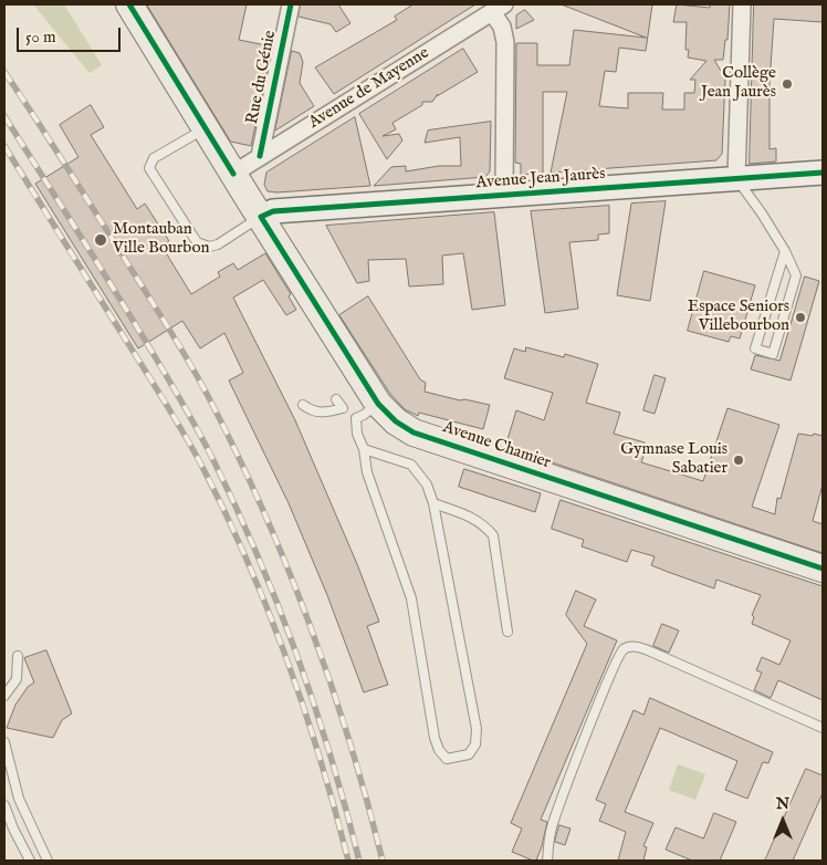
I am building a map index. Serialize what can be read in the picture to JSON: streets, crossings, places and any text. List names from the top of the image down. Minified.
{"streets":{"main road":["Avenue Chamier"],"street":["Rue du Génie","Avenue de Mayenne","Avenue Jean Jaurès"]},"crossings":[["Rue du Génie","Avenue de Mayenne"],["Avenue de Mayenne","Avenue Chamier"],["Avenue Jean Jaurès","Avenue Chamier"]],"places":["Collège Jean Jaurès","Montauban Ville Bourbon","Espace Seniors Villebourbon","Gymnase Louis Sabatier"],"scale_bar":"50 m","north":"top"}
